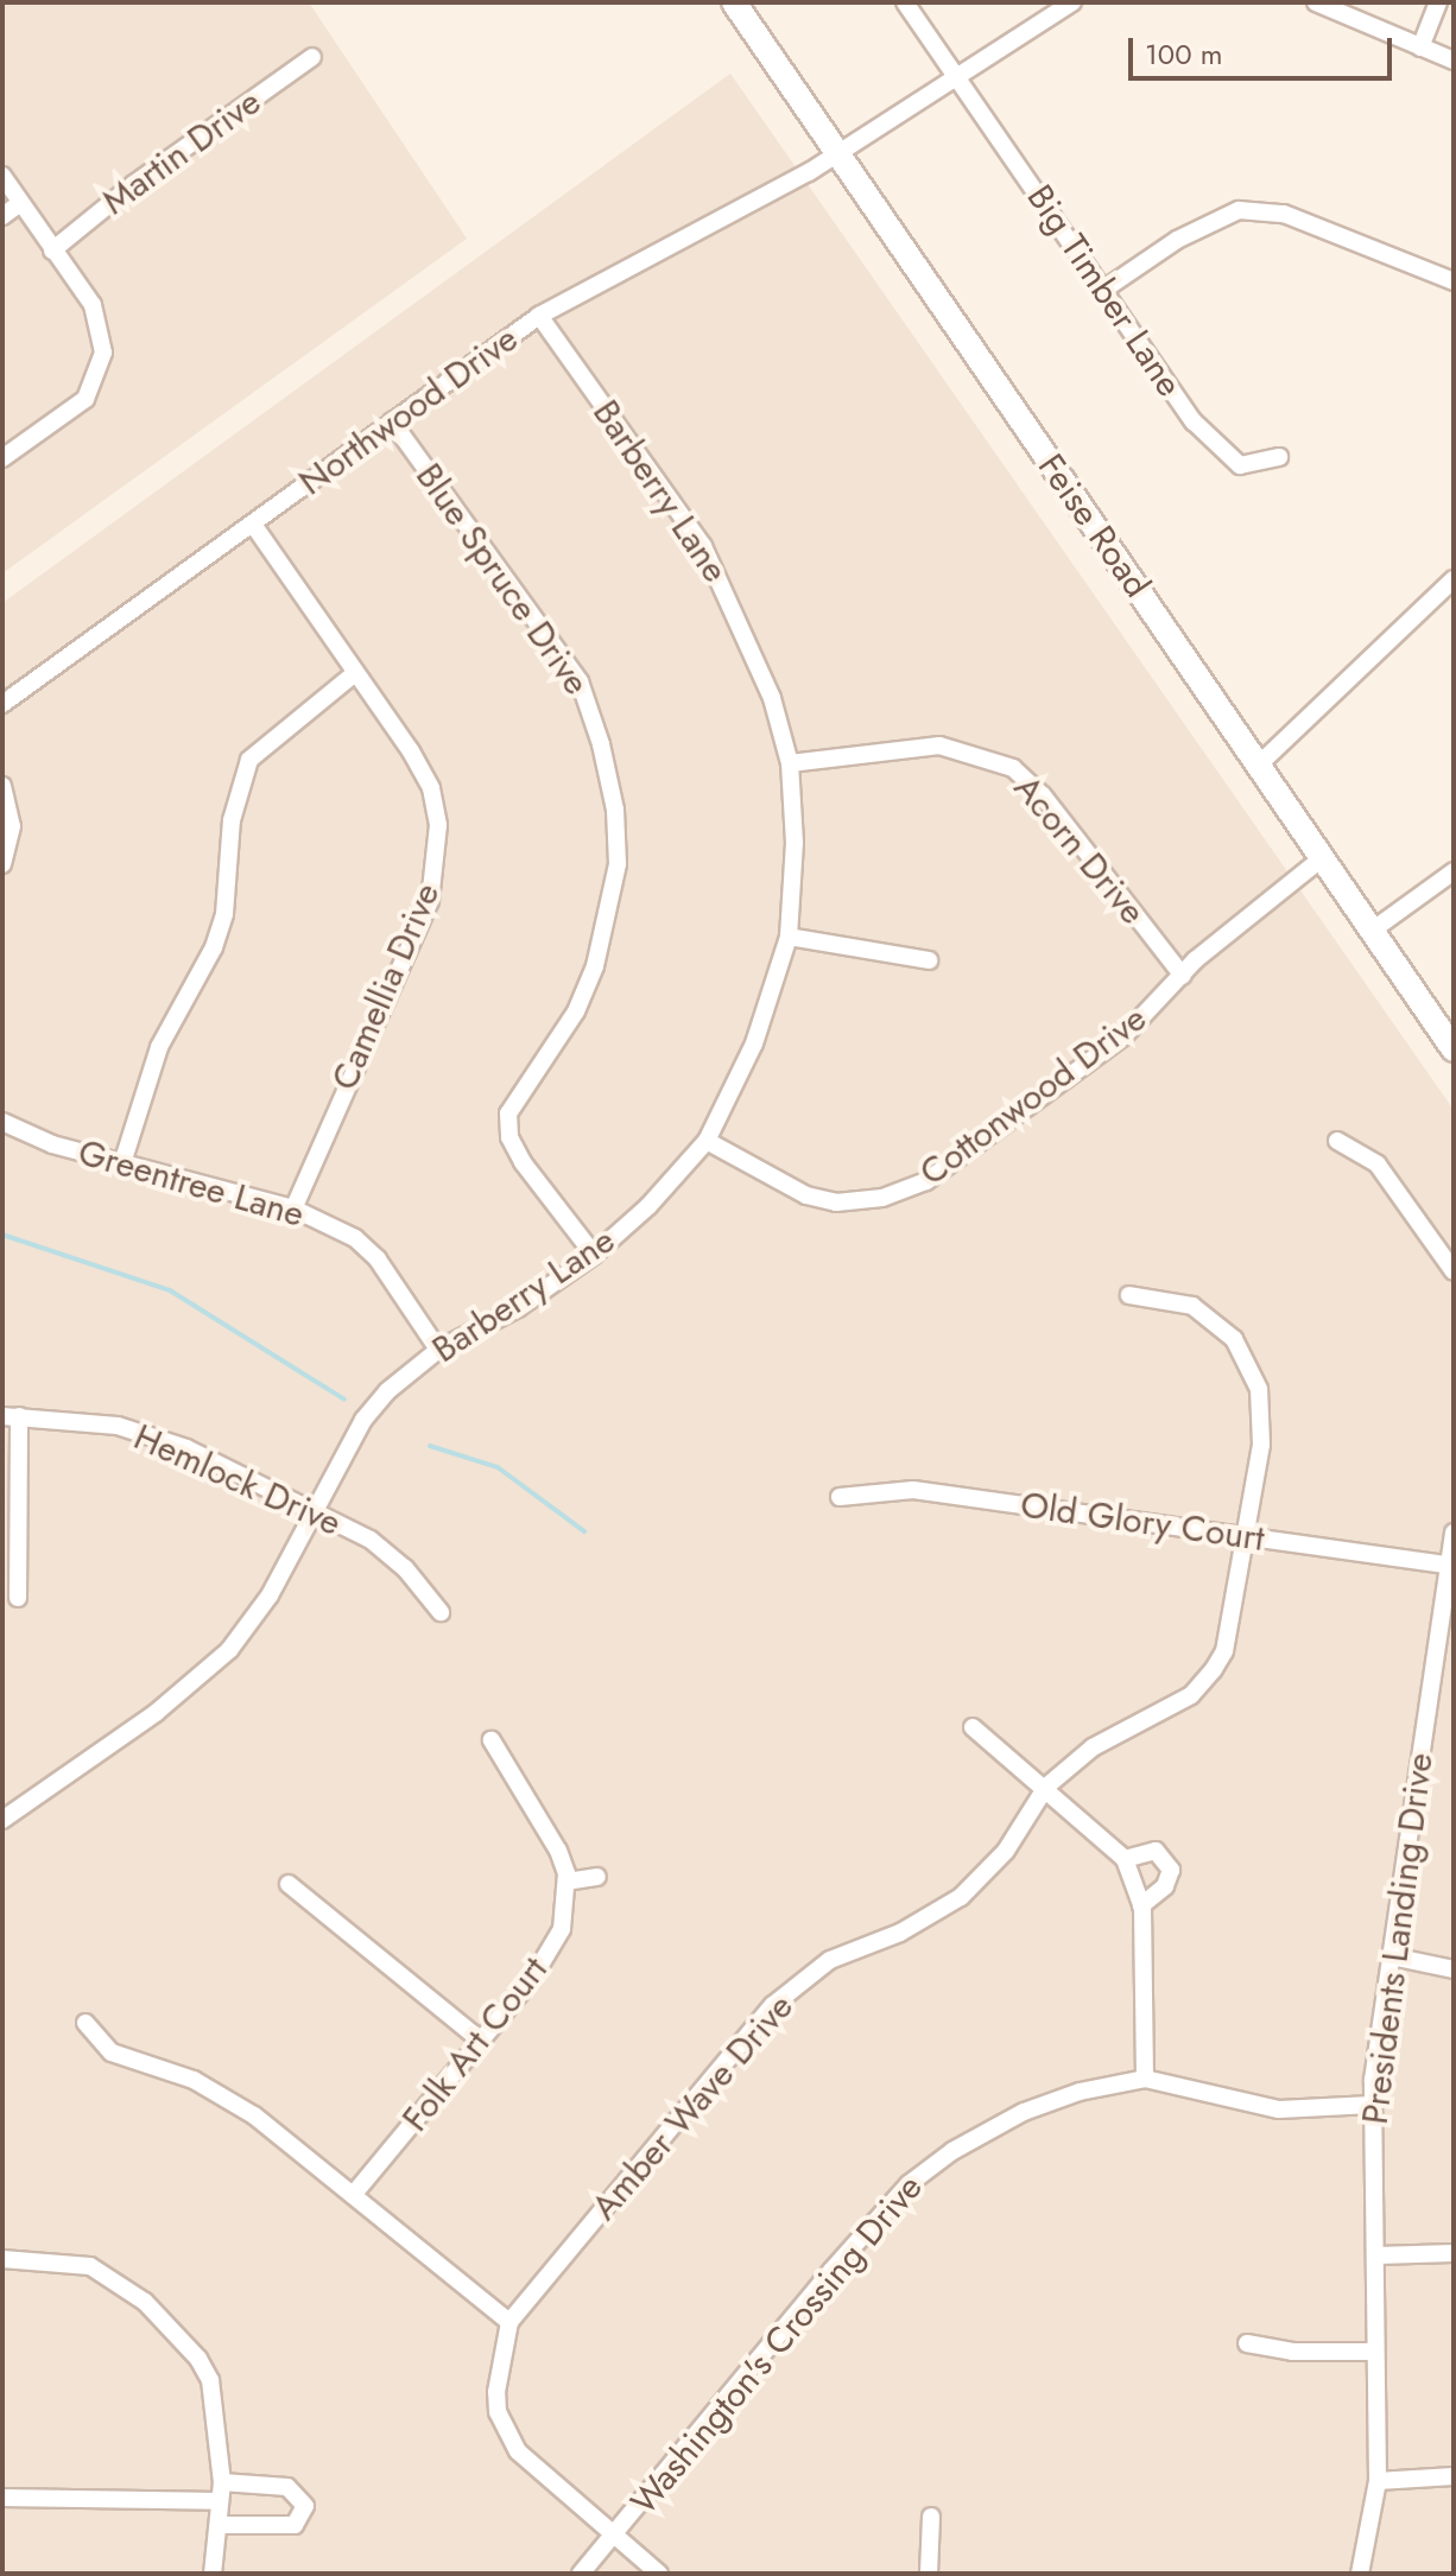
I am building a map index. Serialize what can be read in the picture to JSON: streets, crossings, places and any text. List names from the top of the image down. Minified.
{"streets":{"main road":["Feise Road"],"street":["Martin Drive","Big Timber Lane","Northwood Drive","Barberry Lane","Blue Spruce Drive","Acorn Drive","Camellia Drive","Cottonwood Drive","Greentree Lane","Hemlock Drive","Old Glory Court","Presidents Landing Drive","Folk Art Court","Amber Wave Drive","Washington's Crossing Drive"]},"crossings":[["Big Timber Lane","Northwood Drive"],["Northwood Drive","Barberry Lane"],["Northwood Drive","Feise Road"],["Northwood Drive","Blue Spruce Drive"],["Northwood Drive","Camellia Drive"],["Barberry Lane","Blue Spruce Drive"],["Barberry Lane","Acorn Drive"],["Barberry Lane","Cottonwood Drive"],["Barberry Lane","Greentree Lane"],["Barberry Lane","Hemlock Drive"],["Feise Road","Cottonwood Drive"],["Acorn Drive","Cottonwood Drive"],["Camellia Drive","Greentree Lane"],["Old Glory Court","Presidents Landing Drive"],["Old Glory Court","Amber Wave Drive"],["Presidents Landing Drive","Washington's Crossing Drive"],["Amber Wave Drive","Washington's Crossing Drive"]],"scale_bar":"100 m"}
